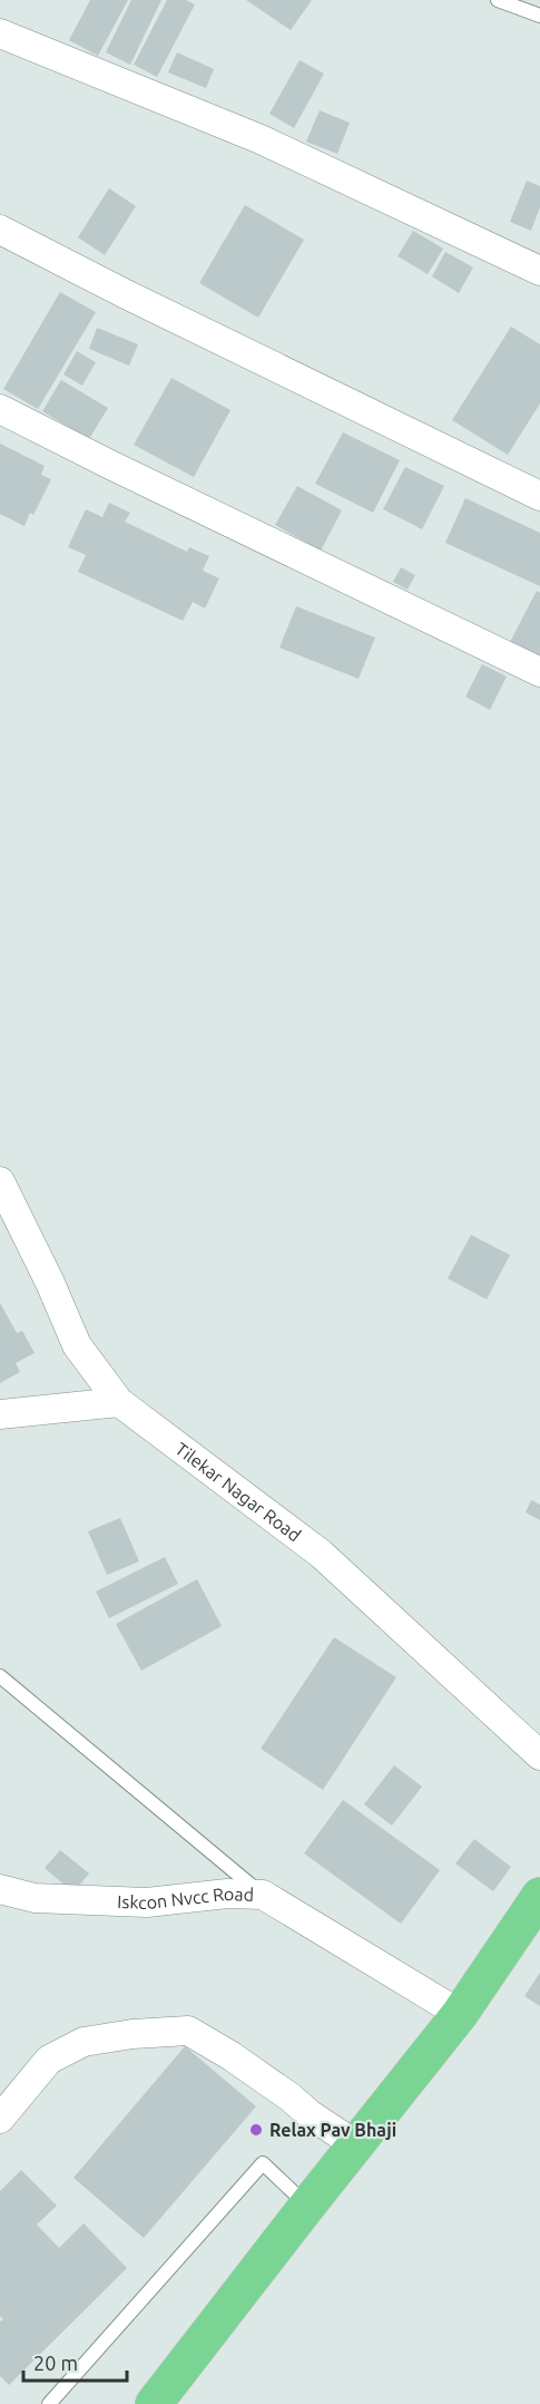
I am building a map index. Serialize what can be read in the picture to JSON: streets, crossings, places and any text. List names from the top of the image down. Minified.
{"streets":{"street":["Tilekar Nagar Road","Iskcon Nvcc Road"]},"places":["Relax Pav Bhaji"],"scale_bar":"20 m"}
